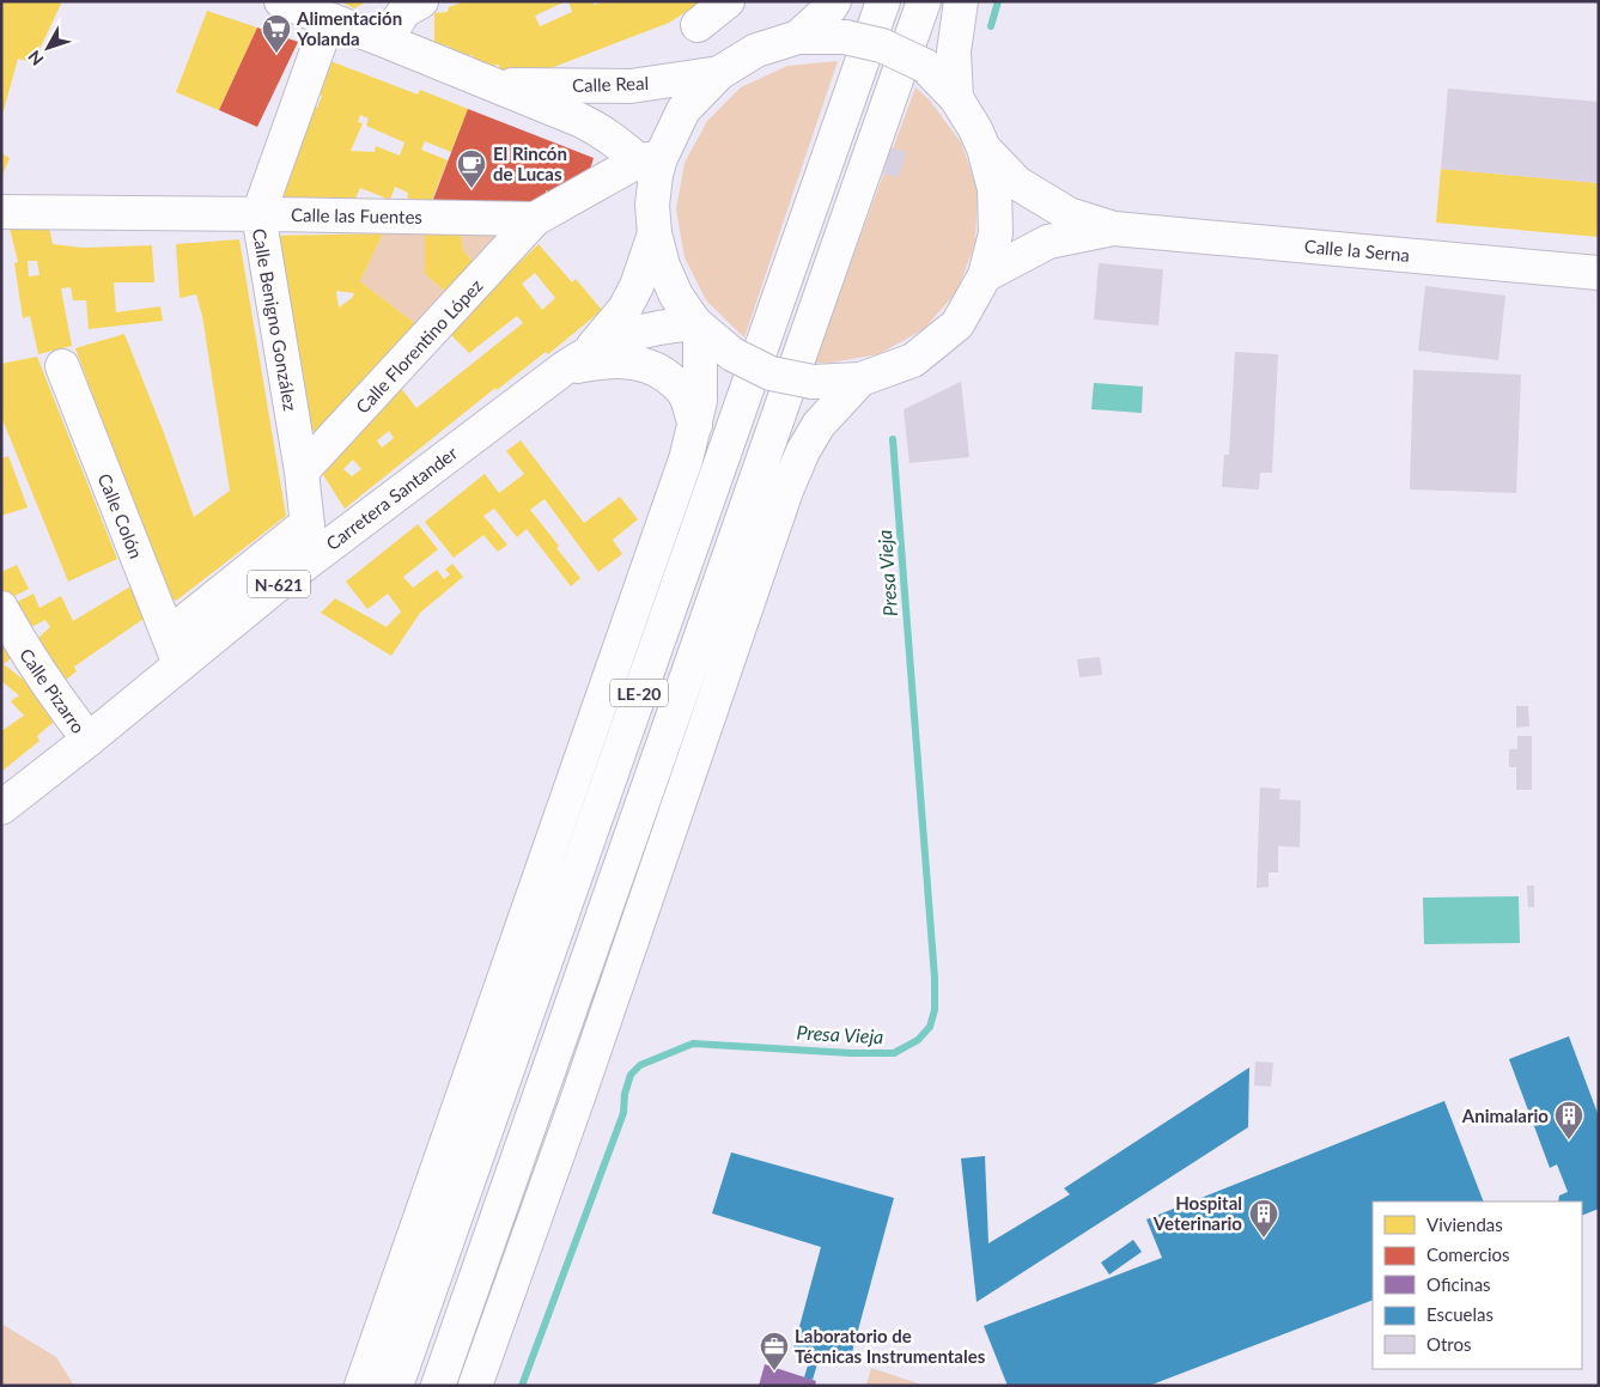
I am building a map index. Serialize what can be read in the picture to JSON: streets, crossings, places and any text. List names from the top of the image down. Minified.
{"streets":{"main road":["Calle Real","Calle las Fuentes","Calle la Serna","Calle Benigno González","Calle Florentino López","Carretera Santander","Calle Colón","N-621","Calle Pizarro","LE-20"]},"crossings":[["Calle Real","Calle Benigno González"],["Calle las Fuentes","Calle Benigno González"],["Calle las Fuentes","Calle Florentino López"],["Calle Benigno González","Calle Florentino López"],["Calle Benigno González","Carretera Santander"],["Carretera Santander","Calle Colón"],["Carretera Santander","N-621"],["Carretera Santander","Calle Pizarro"]],"water":["Presa Vieja"],"places":{"supermarket":["Alimentación Yolanda"],"cafe":["El Rincón de Lucas"],"building":["Animalario","Hospital Veterinario"],"office":["Laboratorio de Técnicas Instrumentales"]},"legend":["Viviendas","Comercios","Oficinas","Escuelas","Otros"],"north":"bottom left"}
